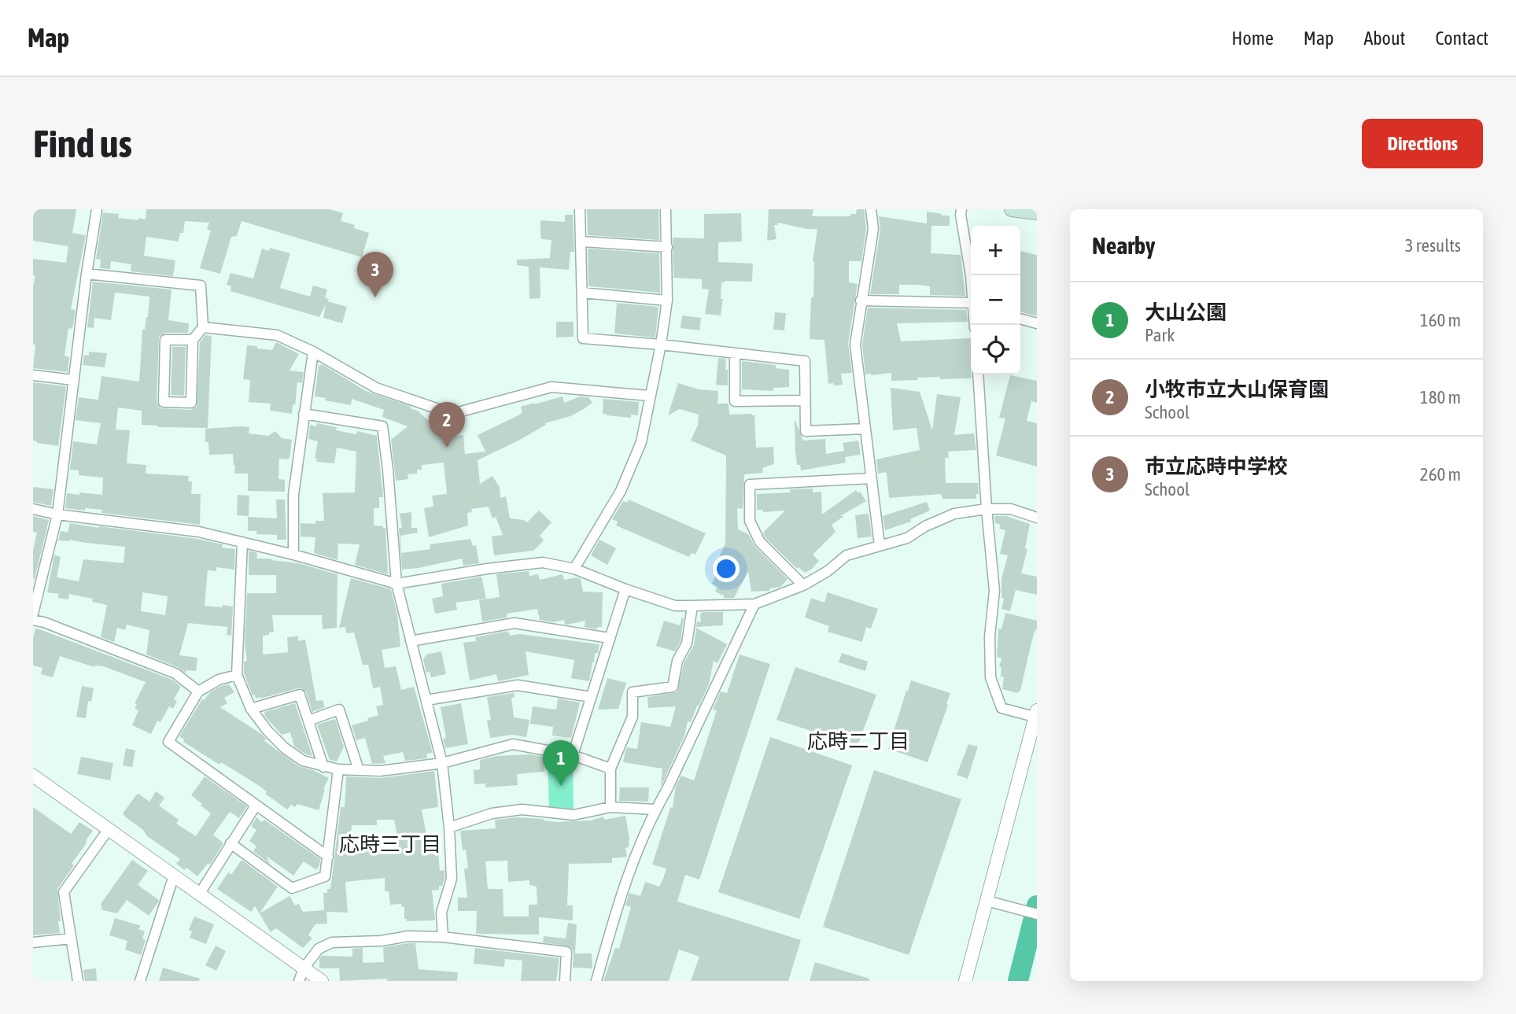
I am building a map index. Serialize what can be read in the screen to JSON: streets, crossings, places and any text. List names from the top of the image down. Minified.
{"districts":["応時二丁目","応時三丁目"],"page":{"header":"Map","nav":["Home","Map","About","Contact"],"buttons":"Directions","title":"Find us","heading":["Nearby","3 results"],"map_buttons":["+","−"],"pins":["3","2","1"],"list":[{"mark":"1","name":"大山公園","note":"Park","value":"160 m"},{"mark":"2","name":"小牧市立大山保育園","note":"School","value":"180 m"},{"mark":"3","name":"市立応時中学校","note":"School","value":"260 m"}]}}
